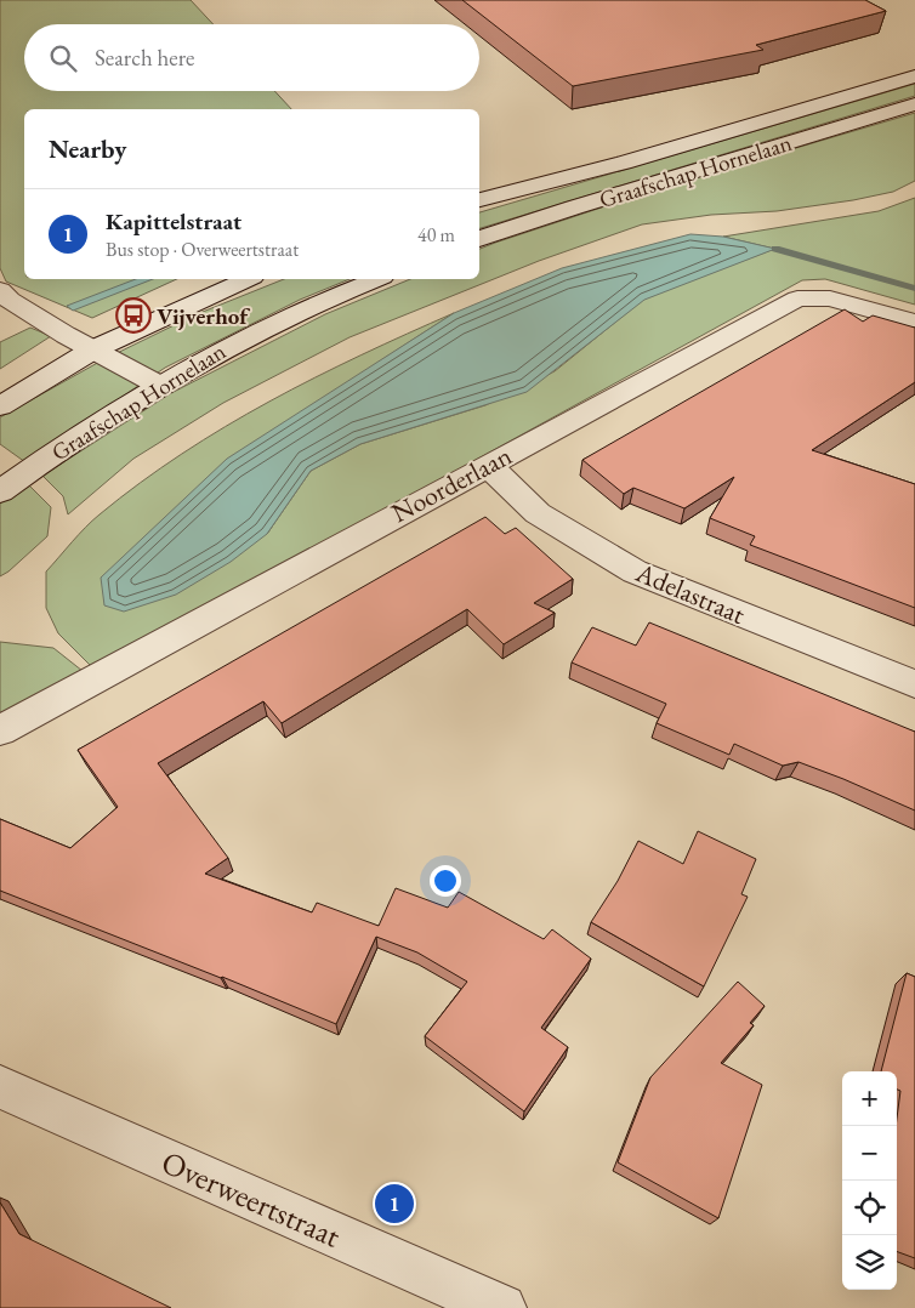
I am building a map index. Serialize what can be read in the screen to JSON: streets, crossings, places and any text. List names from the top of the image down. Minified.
{"streets":{"street":["Graafschap Hornelaan","Noorderlaan","Adelastraat","Overweertstraat"]},"crossings":[["Noorderlaan","Adelastraat"]],"places":{"bus stop":["Vijverhof"]},"page":{"search":"Search here","heading":"Nearby","list":[{"mark":"1","name":"Kapittelstraat","note":"Bus stop · Overweertstraat","value":"40 m"}],"map_buttons":["+","−"],"pins":"1"}}
